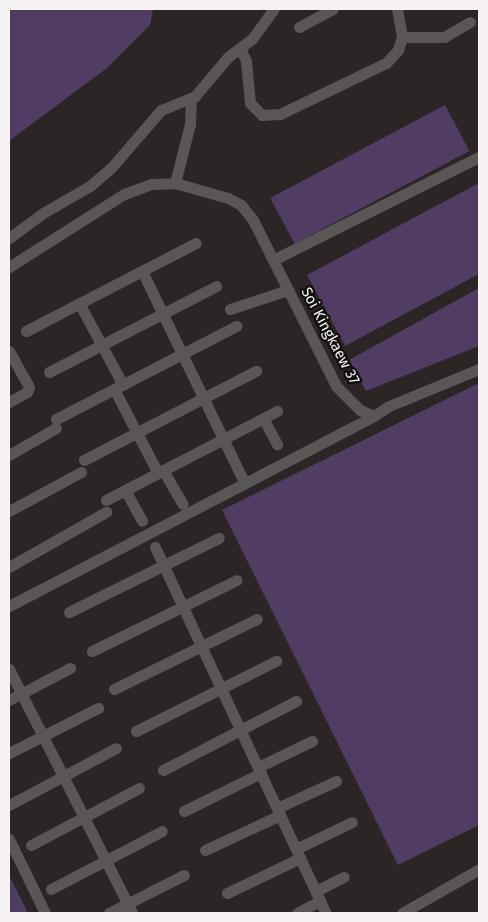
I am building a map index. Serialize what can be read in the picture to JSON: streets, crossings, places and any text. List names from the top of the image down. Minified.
{"streets":{"street":["Soi Kingkaew 37"]}}
